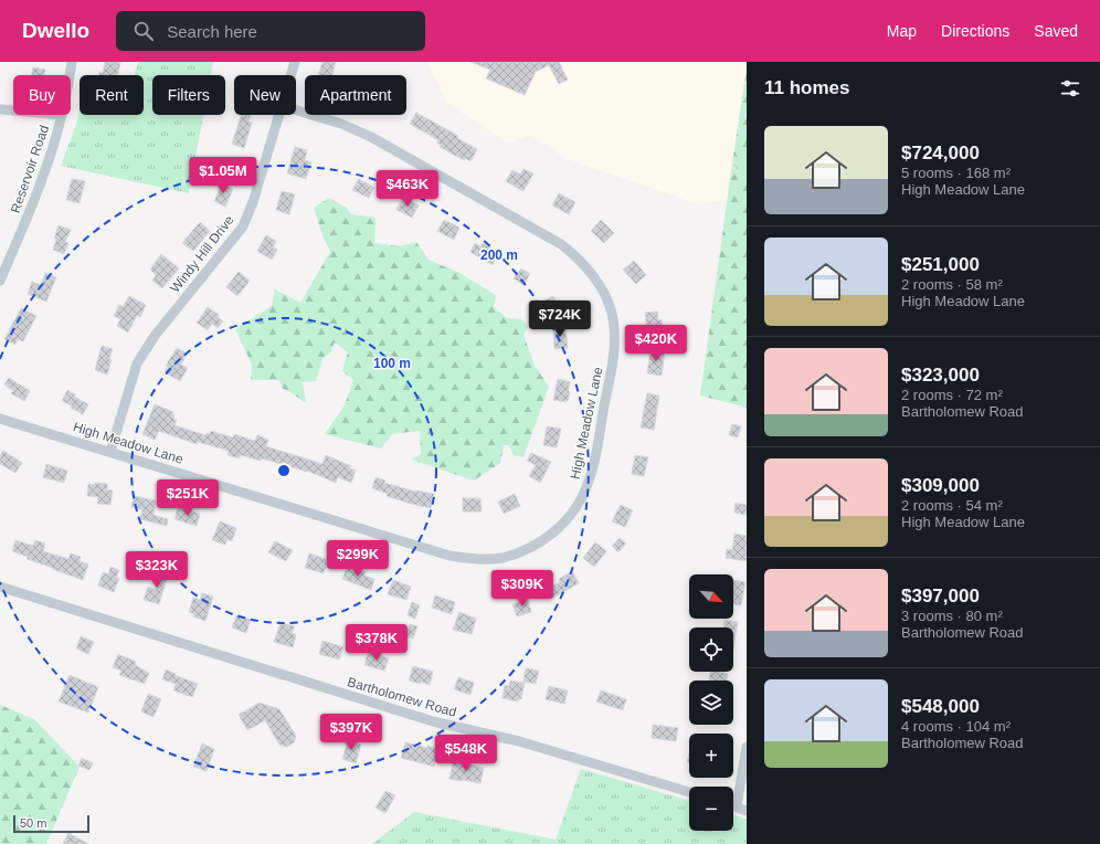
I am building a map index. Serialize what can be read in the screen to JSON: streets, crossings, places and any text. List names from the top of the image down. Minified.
{"streets":{"street":["Reservoir Road","Windy Hill Drive","High Meadow Lane","Bartholomew Road"]},"crossings":[["Windy Hill Drive","High Meadow Lane"]],"scale_bar":"50 m","north":"bottom right","page":{"header":"Dwello","search":"Search here","nav":["Map","Directions","Saved"],"heading":"11 homes","chip":["Buy","Rent","Filters","New","Apartment"],"list":[{"name":"$724,000","note":"5 rooms · 168 m² · High Meadow Lane"},{"name":"$251,000","note":"2 rooms · 58 m² · High Meadow Lane"},{"name":"$323,000","note":"2 rooms · 72 m² · Bartholomew Road"},{"name":"$309,000","note":"2 rooms · 54 m² · High Meadow Lane"},{"name":"$397,000","note":"3 rooms · 80 m² · Bartholomew Road"},{"name":"$548,000","note":"4 rooms · 104 m² · Bartholomew Road"}],"price":["$1.05M","$463K","$724K","$420K","$251K","$299K","$323K","$309K","$378K","$397K","$548K"],"map_buttons":["+","−"],"scale":"50 m"},"rings":["200 m","100 m"]}
